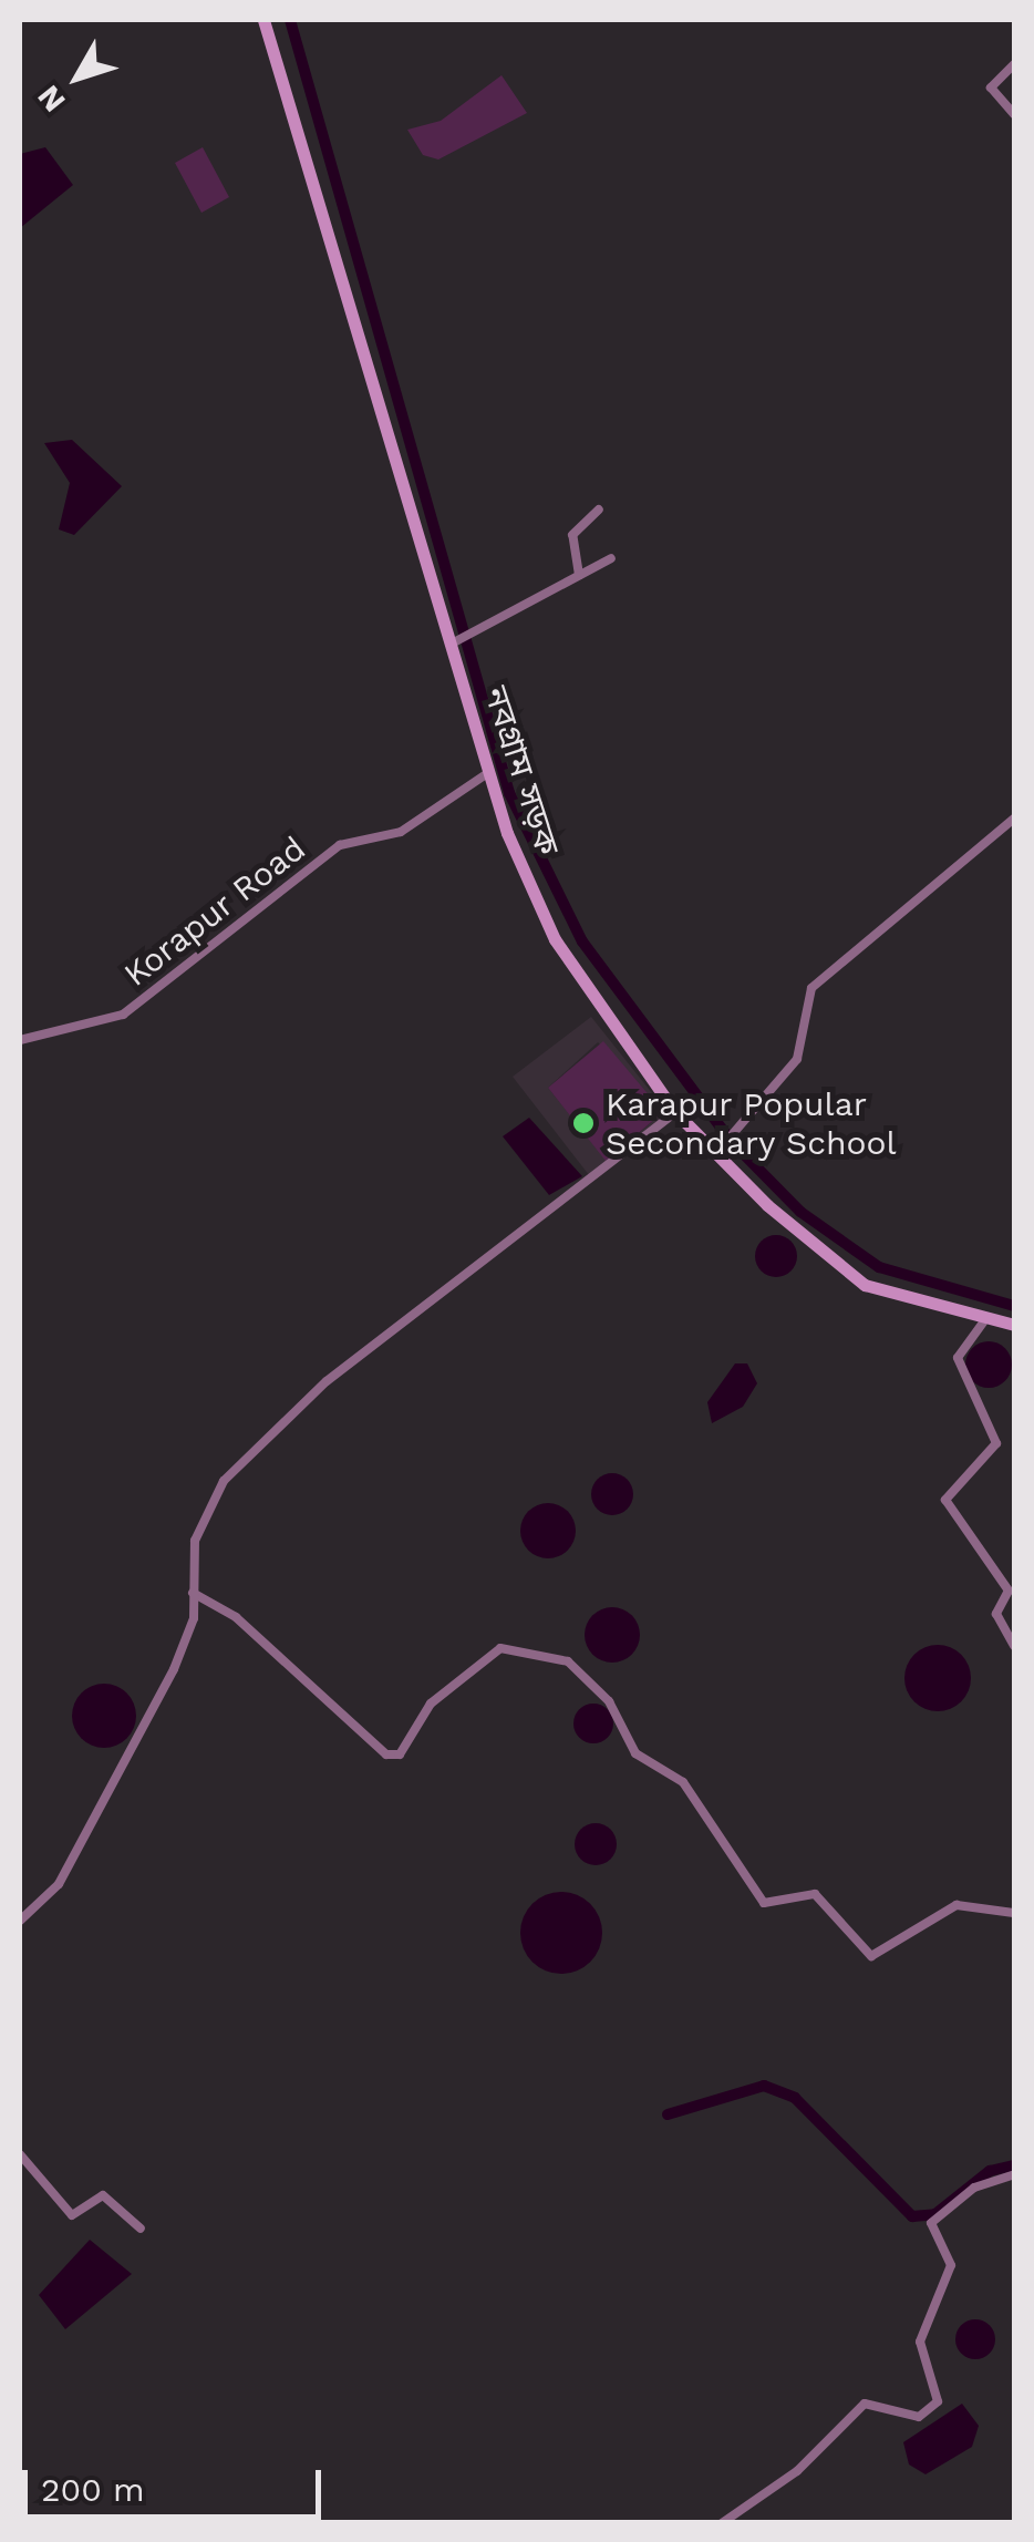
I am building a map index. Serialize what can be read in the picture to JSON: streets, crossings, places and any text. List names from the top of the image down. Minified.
{"streets":{"main road":["নবগ্রাম সড়ক"],"street":["Korapur Road"]},"crossings":[["নবগ্রাম সড়ক","Korapur Road"]],"places":["Karapur Popular Secondary School"],"scale_bar":"200 m","north":"bottom left"}
